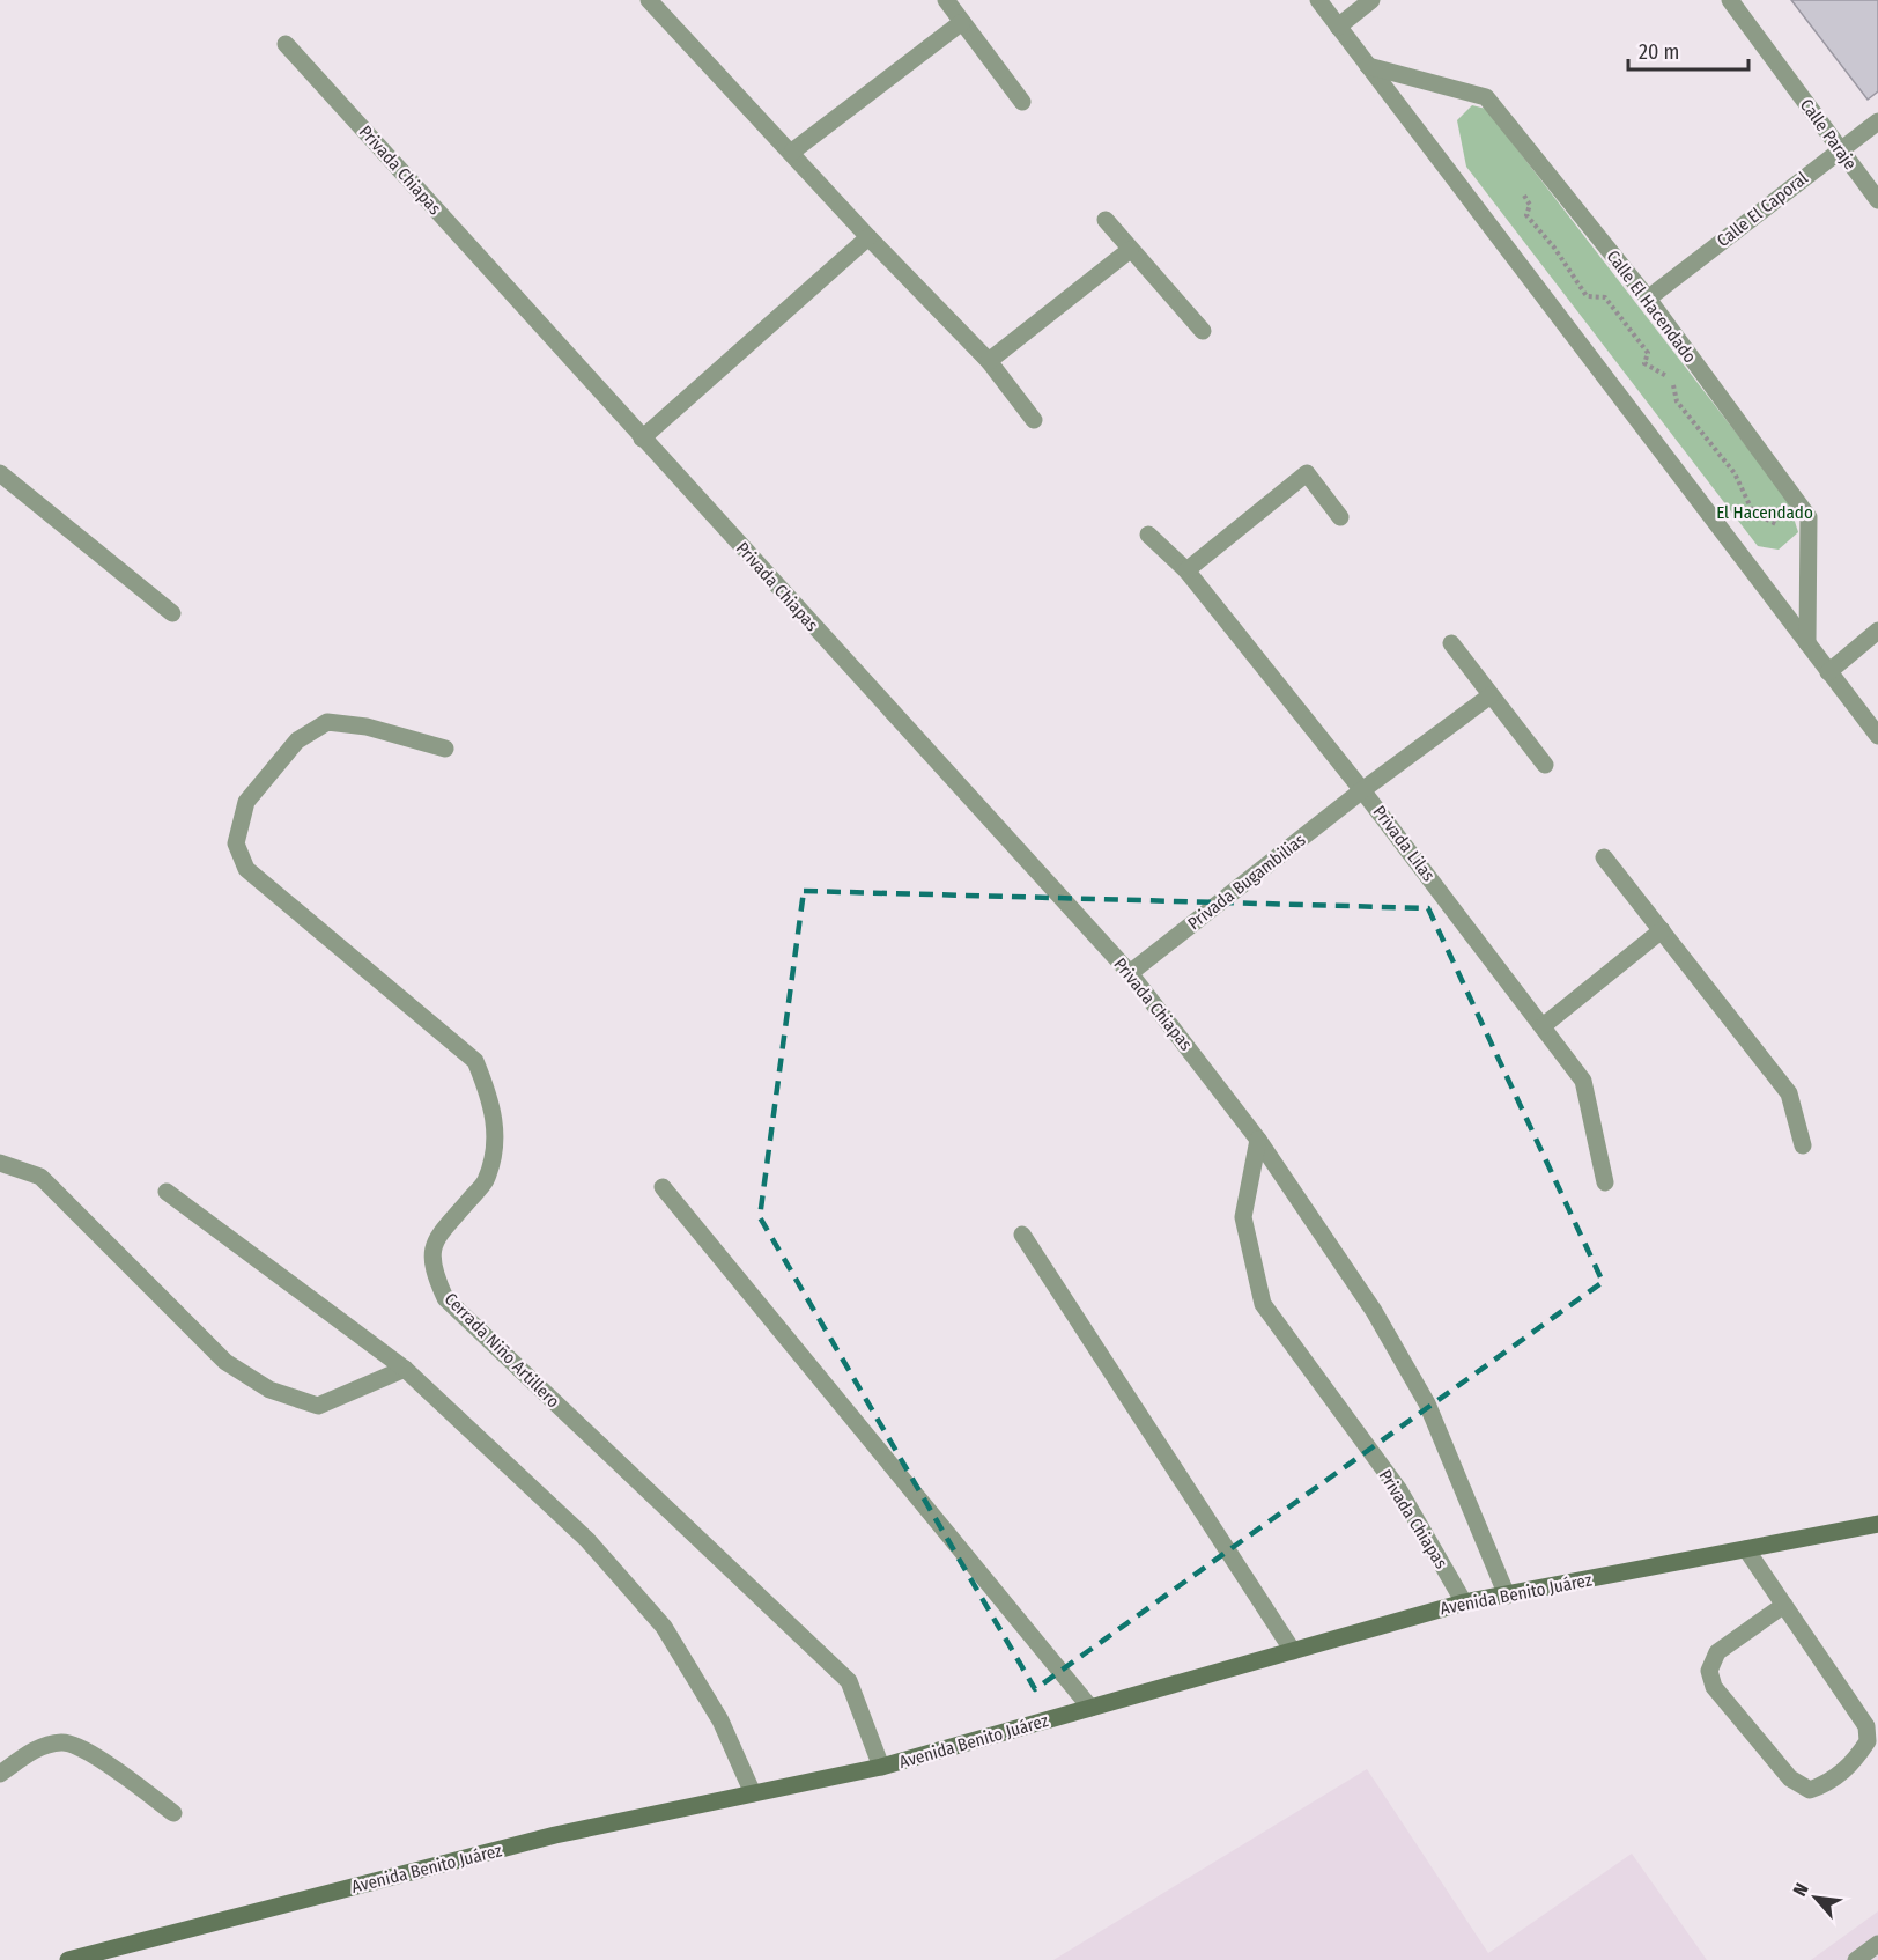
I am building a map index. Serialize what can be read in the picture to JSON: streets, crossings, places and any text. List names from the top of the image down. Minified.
{"streets":{"street":["Calle Paraje","Privada Chiapas","Calle El Caporal","Calle El Hacendado","Privada Lilas","Privada Bugambilias","Cerrada Niño Artillero","Avenida Benito Juárez"]},"crossings":[["Calle Paraje","Calle El Caporal"],["Privada Chiapas","Privada Bugambilias"],["Privada Chiapas","Avenida Benito Juárez"],["Calle El Caporal","Calle El Hacendado"],["Privada Lilas","Privada Bugambilias"],["Cerrada Niño Artillero","Avenida Benito Juárez"]],"parks":["El Hacendado"],"scale_bar":"20 m","north":"top left"}
